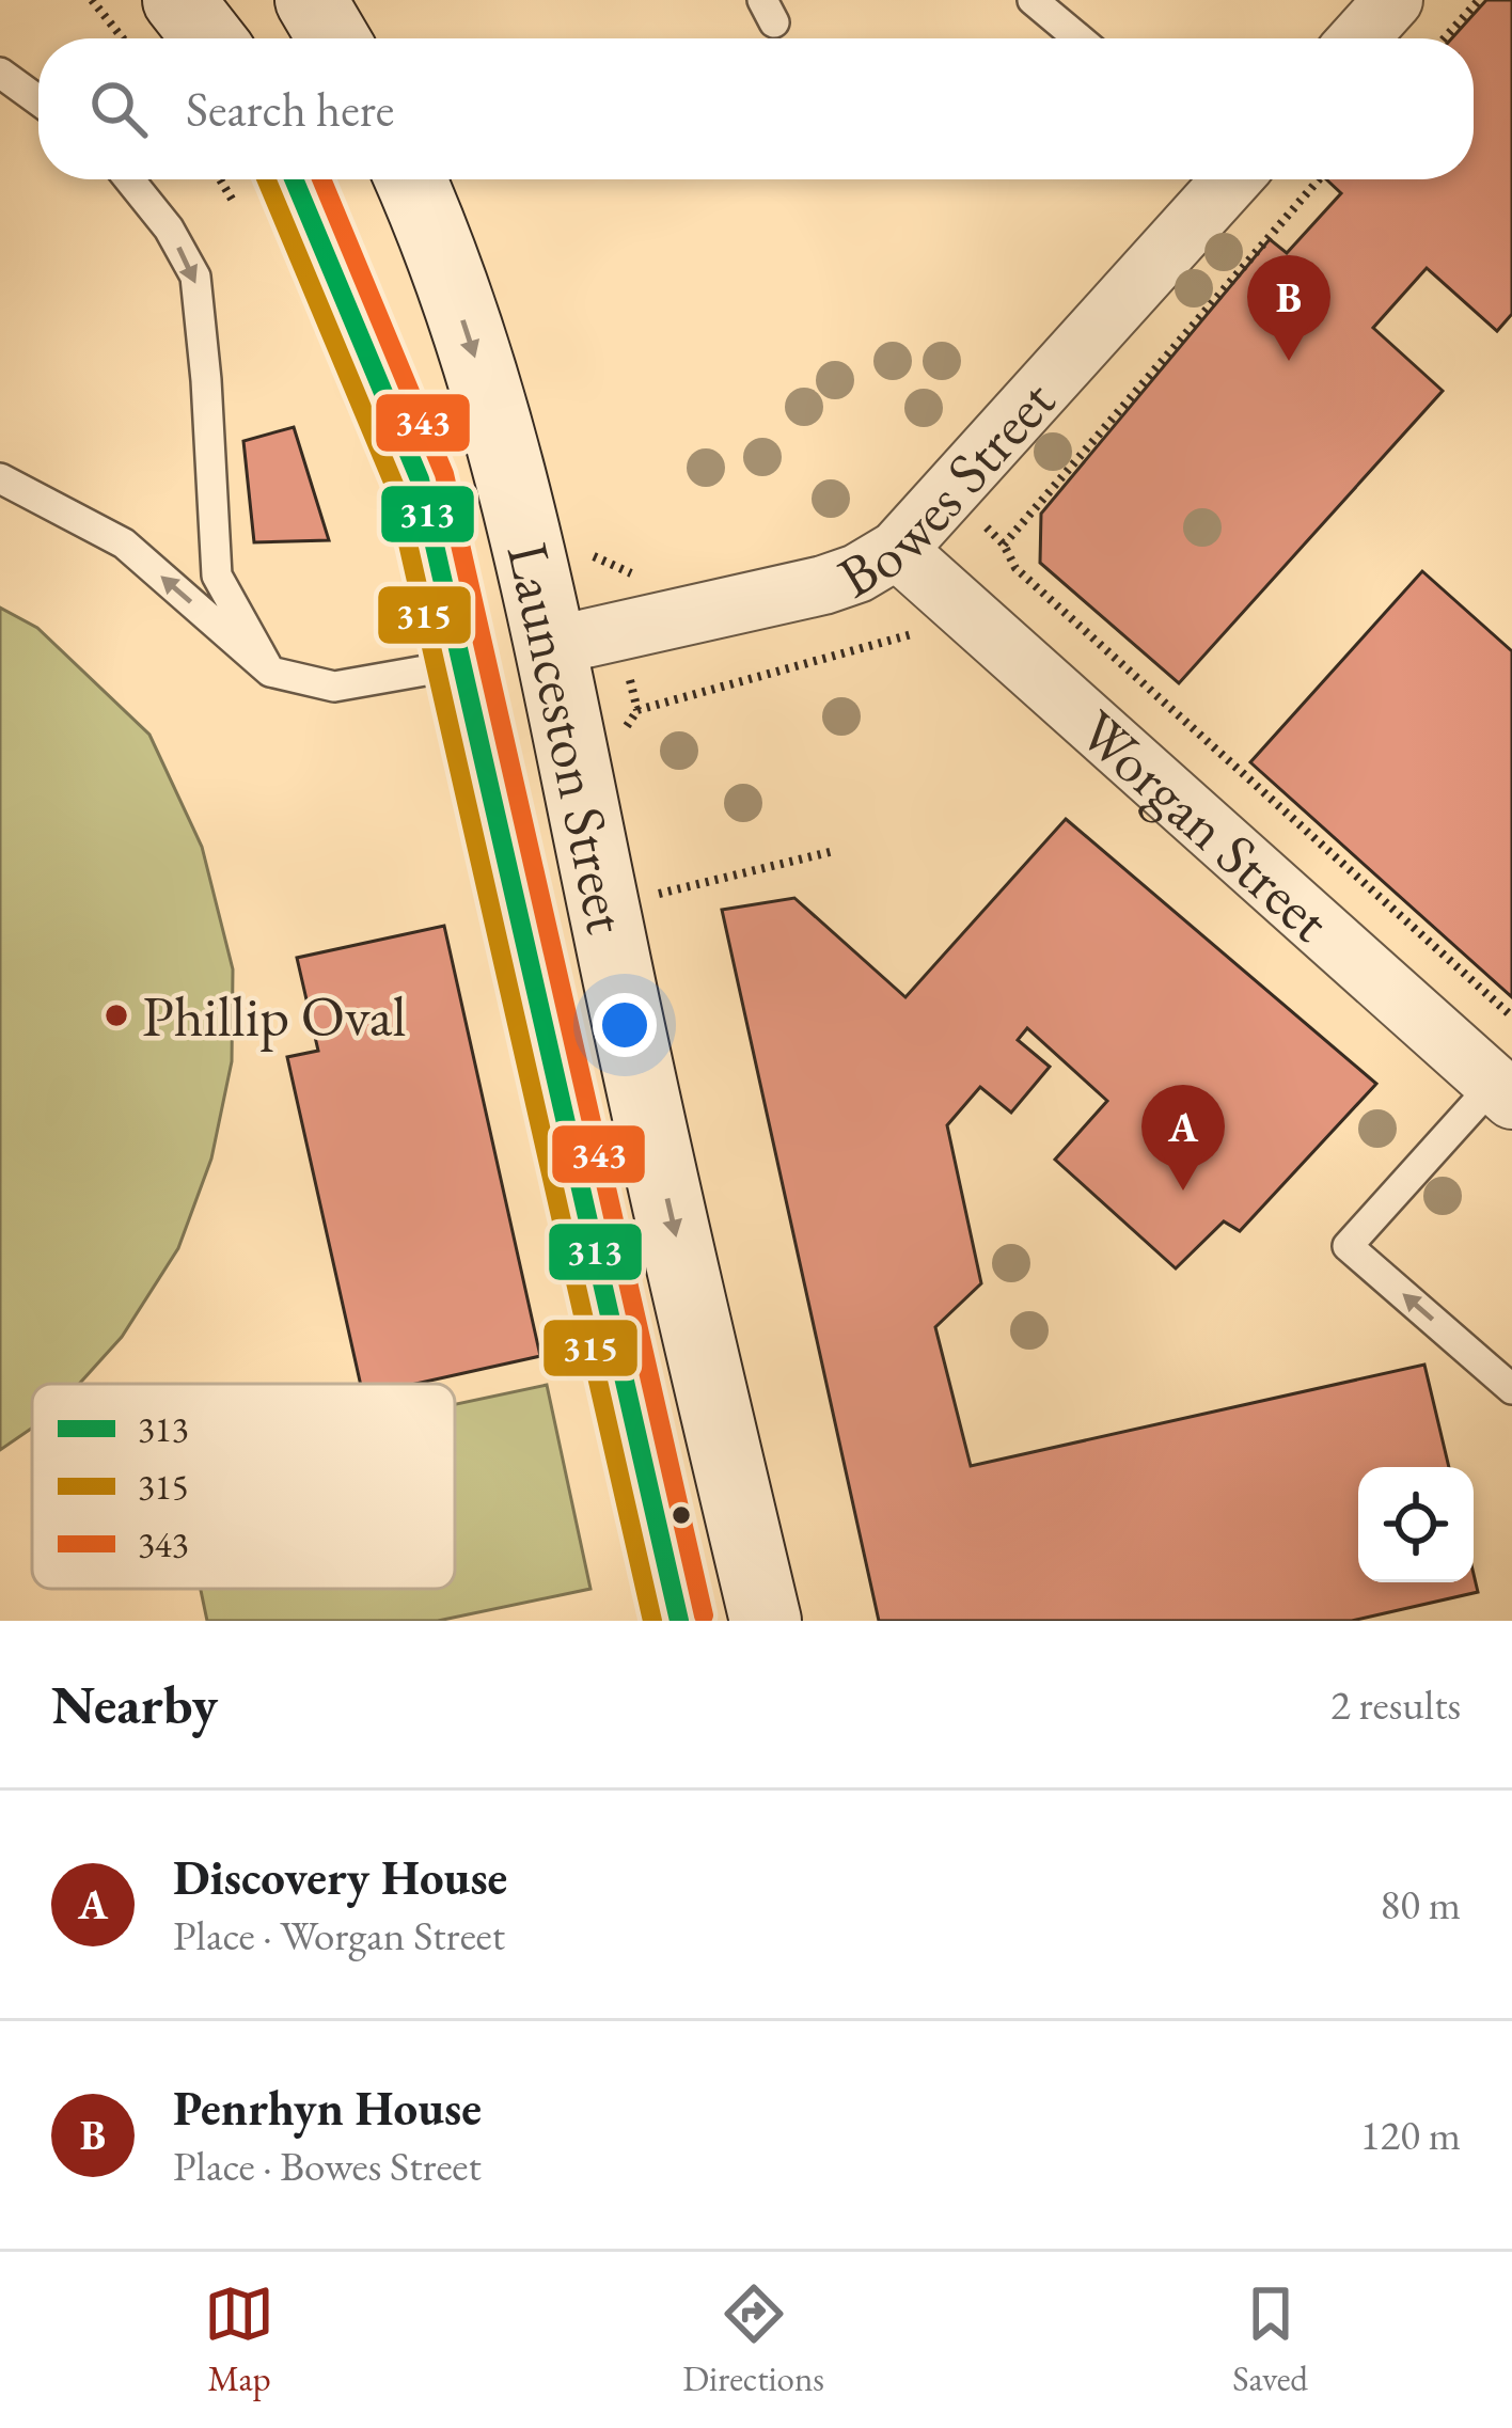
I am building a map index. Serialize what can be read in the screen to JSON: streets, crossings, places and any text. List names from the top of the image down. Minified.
{"streets":{"main road":["Launceston Street"],"street":["Bowes Street","Worgan Street"]},"crossings":[["Bowes Street","Launceston Street"],["Bowes Street","Worgan Street"]],"places":["Phillip Oval"],"lines":["transit line 313","transit line 315","transit line 343"],"legend":["313","315","343"],"page":{"search":"Search here","pins":["B","A"],"heading":["Nearby","2 results"],"list":[{"mark":"A","name":"Discovery House","note":"Place · Worgan Street","value":"80 m"},{"mark":"B","name":"Penrhyn House","note":"Place · Bowes Street","value":"120 m"}],"nav":["Map","Directions","Saved"]}}
